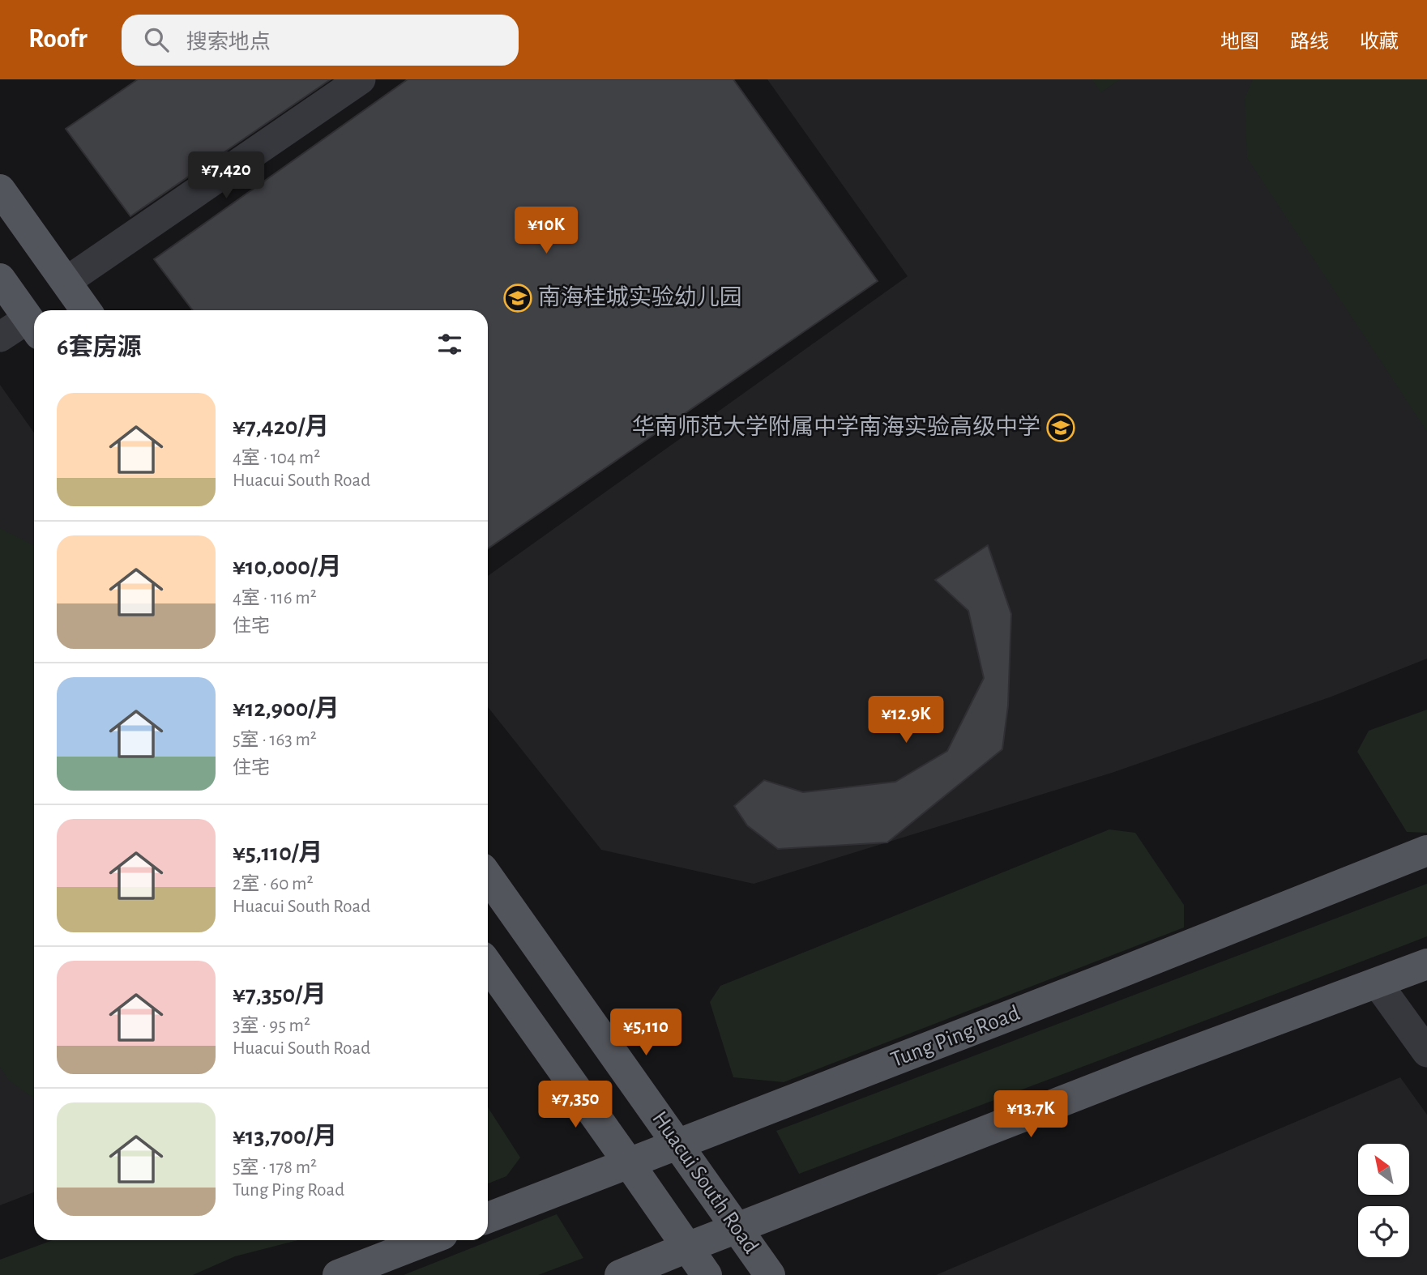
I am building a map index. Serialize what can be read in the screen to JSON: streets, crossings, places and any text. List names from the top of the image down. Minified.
{"streets":{"main road":["Tung Ping Road","Huacui South Road"]},"crossings":[["Tung Ping Road","Huacui South Road"]],"places":{"school or university":["南海桂城实验幼儿园","华南师范大学附属中学南海实验高级中学"]},"north":"top left","page":{"header":"Roofr","search":"搜索地点","nav":["地图","路线","收藏"],"price":["¥7,420","¥10K","¥12.9K","¥5,110","¥7,350","¥13.7K"],"heading":"6套房源","list":[{"name":"¥7,420/月","note":"4室 · 104 m² · Huacui South Road"},{"name":"¥10,000/月","note":"4室 · 116 m² · 住宅"},{"name":"¥12,900/月","note":"5室 · 163 m² · 住宅"},{"name":"¥5,110/月","note":"2室 · 60 m² · Huacui South Road"},{"name":"¥7,350/月","note":"3室 · 95 m² · Huacui South Road"},{"name":"¥13,700/月","note":"5室 · 178 m² · Tung Ping Road"}]}}
